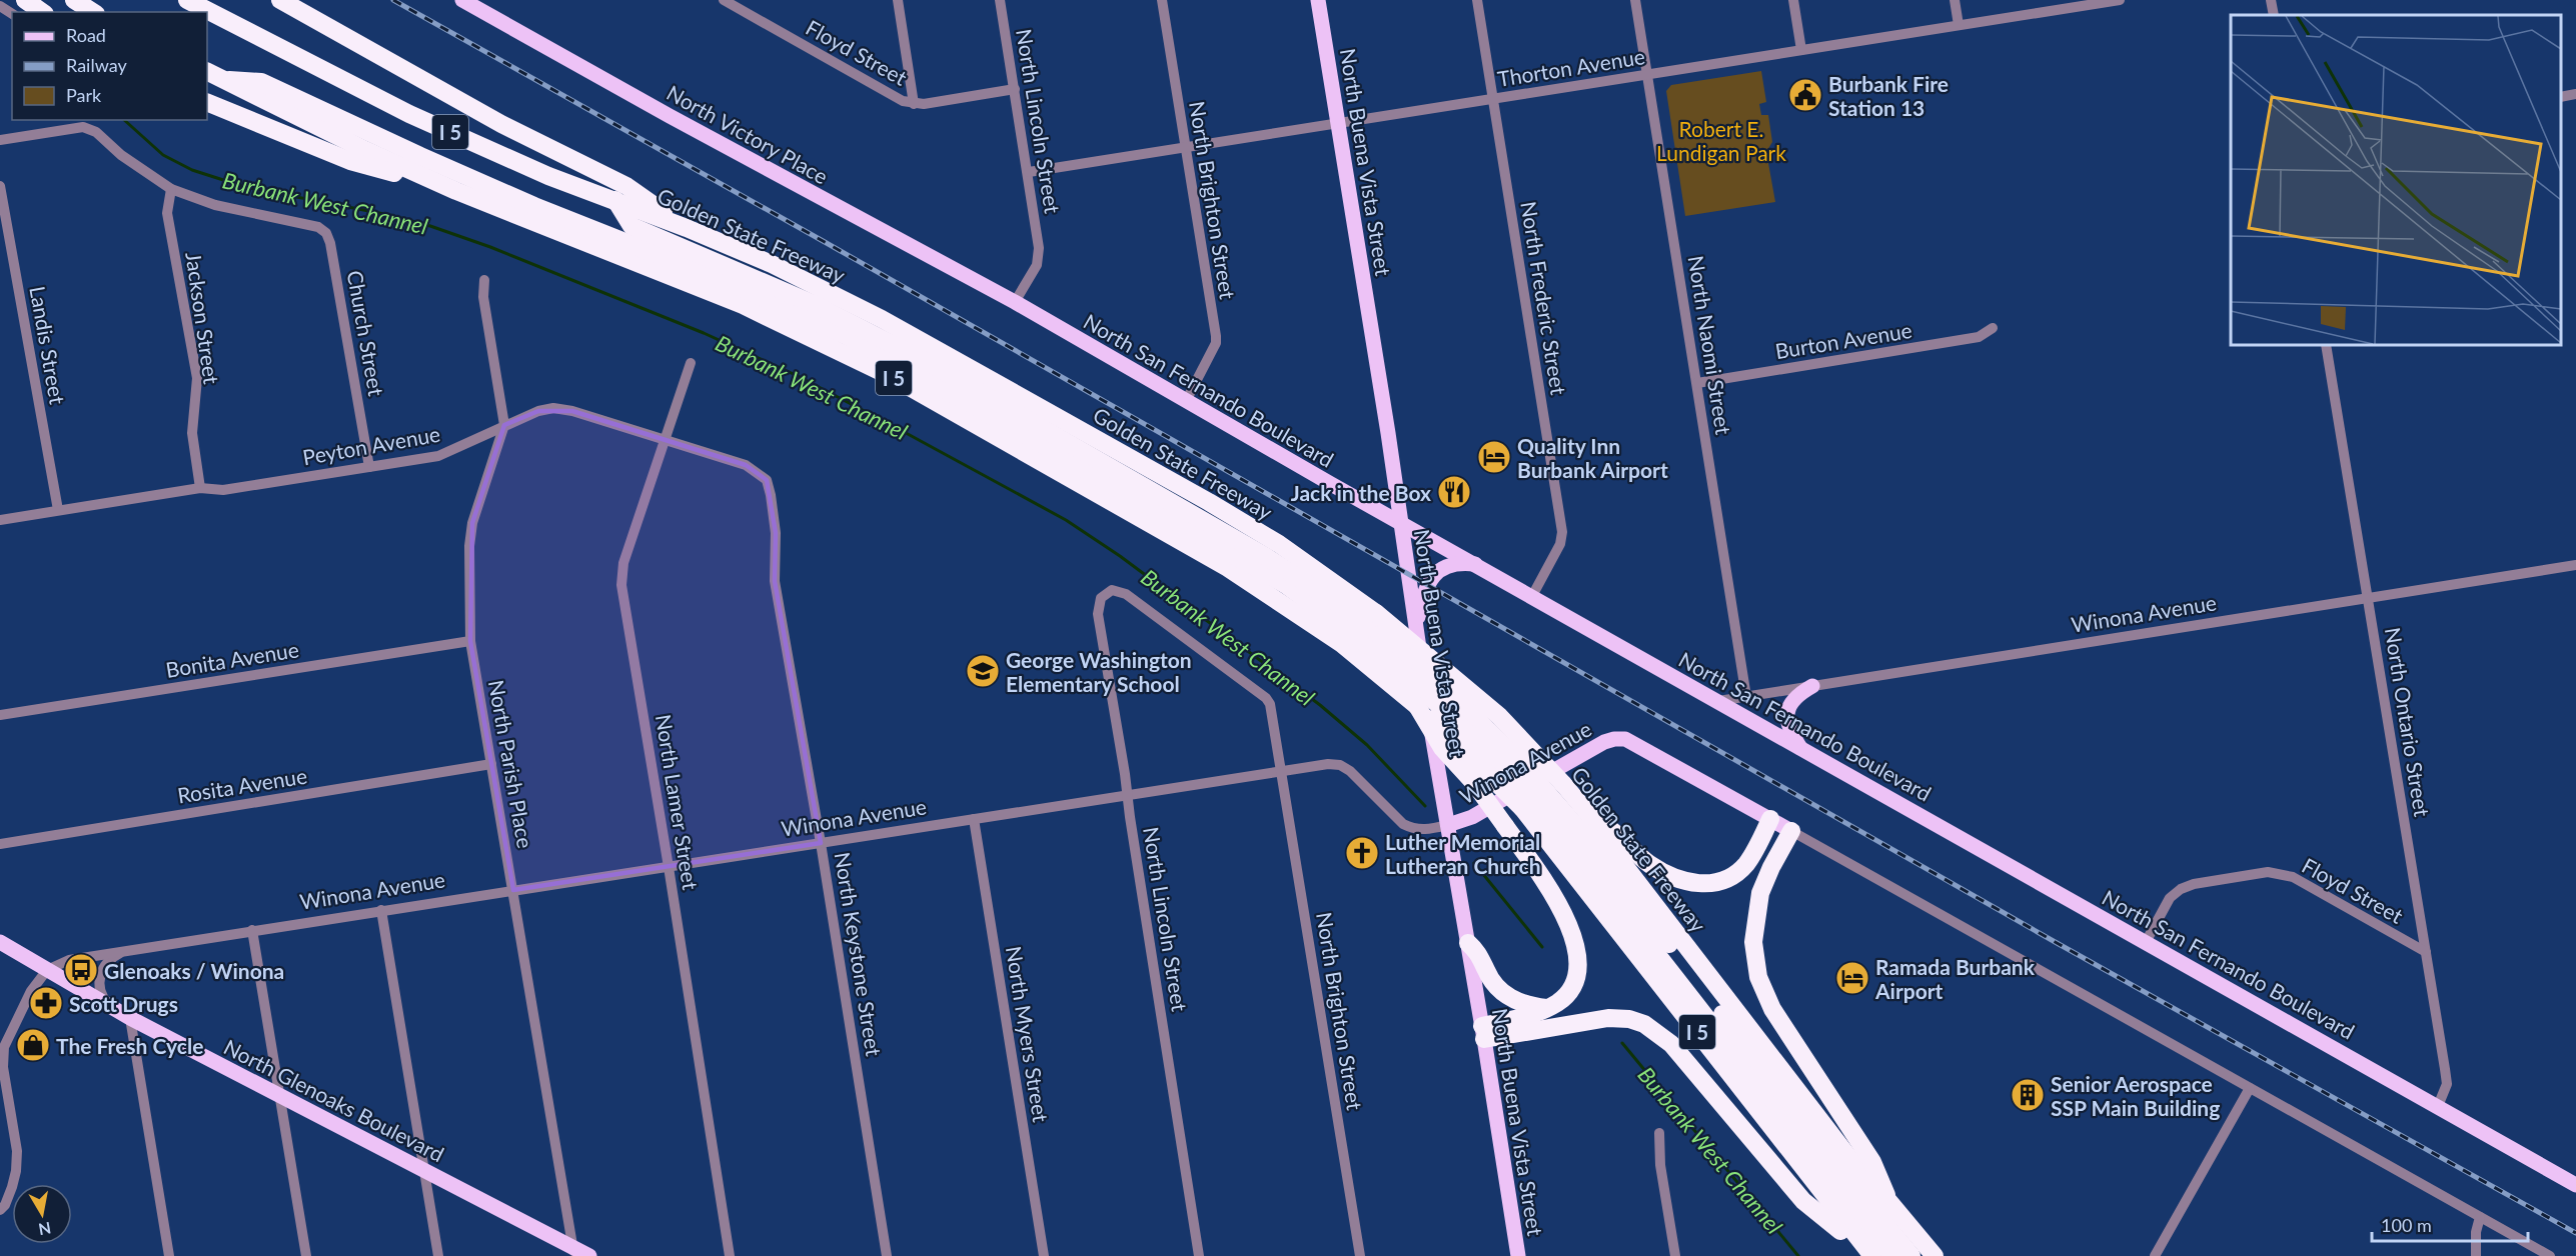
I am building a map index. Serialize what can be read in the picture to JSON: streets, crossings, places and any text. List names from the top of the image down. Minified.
{"streets":{"highway":["I 5","Golden State Freeway"],"main road":["North Victory Place","North Buena Vista Street","North San Fernando Boulevard","Winona Avenue","North Glenoaks Boulevard"],"street":["Floyd Street","Thorton Avenue","North Lincoln Street","North Brighton Street","North Frederic Street","Jackson Street","Church Street","Burton Avenue","Landis Street","North Naomi Street","Peyton Avenue","Bonita Avenue","North Ontario Street","North Parish Place","Rosita Avenue","North Lamer Street","North Keystone Street","North Myers Street"]},"crossings":[["Floyd Street","North Lincoln Street"],["Floyd Street","North San Fernando Boulevard"],["Floyd Street","North Ontario Street"],["Thorton Avenue","North Lincoln Street"],["Thorton Avenue","North Buena Vista Street"],["Thorton Avenue","North Brighton Street"],["Thorton Avenue","North Frederic Street"],["Thorton Avenue","North Naomi Street"],["North Lincoln Street","North Victory Place"],["North Lincoln Street","North Brighton Street"],["North Lincoln Street","North San Fernando Boulevard"],["North Lincoln Street","Winona Avenue"],["North Victory Place","North San Fernando Boulevard"],["North Buena Vista Street","North San Fernando Boulevard"],["North Buena Vista Street","Winona Avenue"],["North Brighton Street","North San Fernando Boulevard"],["North Brighton Street","Winona Avenue"],["North Frederic Street","North San Fernando Boulevard"],["Jackson Street","Church Street"],["Jackson Street","Peyton Avenue"],["Church Street","Peyton Avenue"],["Burton Avenue","North Naomi Street"],["Landis Street","Peyton Avenue"],["North Naomi Street","Winona Avenue"],["North San Fernando Boulevard","Winona Avenue"],["North San Fernando Boulevard","North Ontario Street"],["Peyton Avenue","North Parish Place"],["Peyton Avenue","North Lamer Street"],["Peyton Avenue","North Keystone Street"],["Winona Avenue","North Ontario Street"],["Winona Avenue","North Parish Place"],["Winona Avenue","North Lamer Street"],["Winona Avenue","North Keystone Street"],["Winona Avenue","North Myers Street"],["Winona Avenue","North Glenoaks Boulevard"],["Bonita Avenue","North Parish Place"],["North Parish Place","Rosita Avenue"],["North Parish Place","North Glenoaks Boulevard"]],"water":["Burbank West Channel"],"parks":["Robert E. Lundigan Park"],"places":{"public building":["Burbank Fire Station 13"],"hotel":["Quality Inn Burbank Airport","Ramada Burbank Airport"],"restaurant":["Jack in the Box"],"school or university":["George Washington Elementary School"],"church":["Luther Memorial Lutheran Church"],"bus stop":["Glenoaks / Winona"],"pharmacy":["Scott Drugs"],"shop":["The Fresh Cycle"],"building":["Senior Aerospace SSP Main Building"]},"legend":["Road","Railway","Park"],"scale_bar":"100 m","north":"bottom"}
